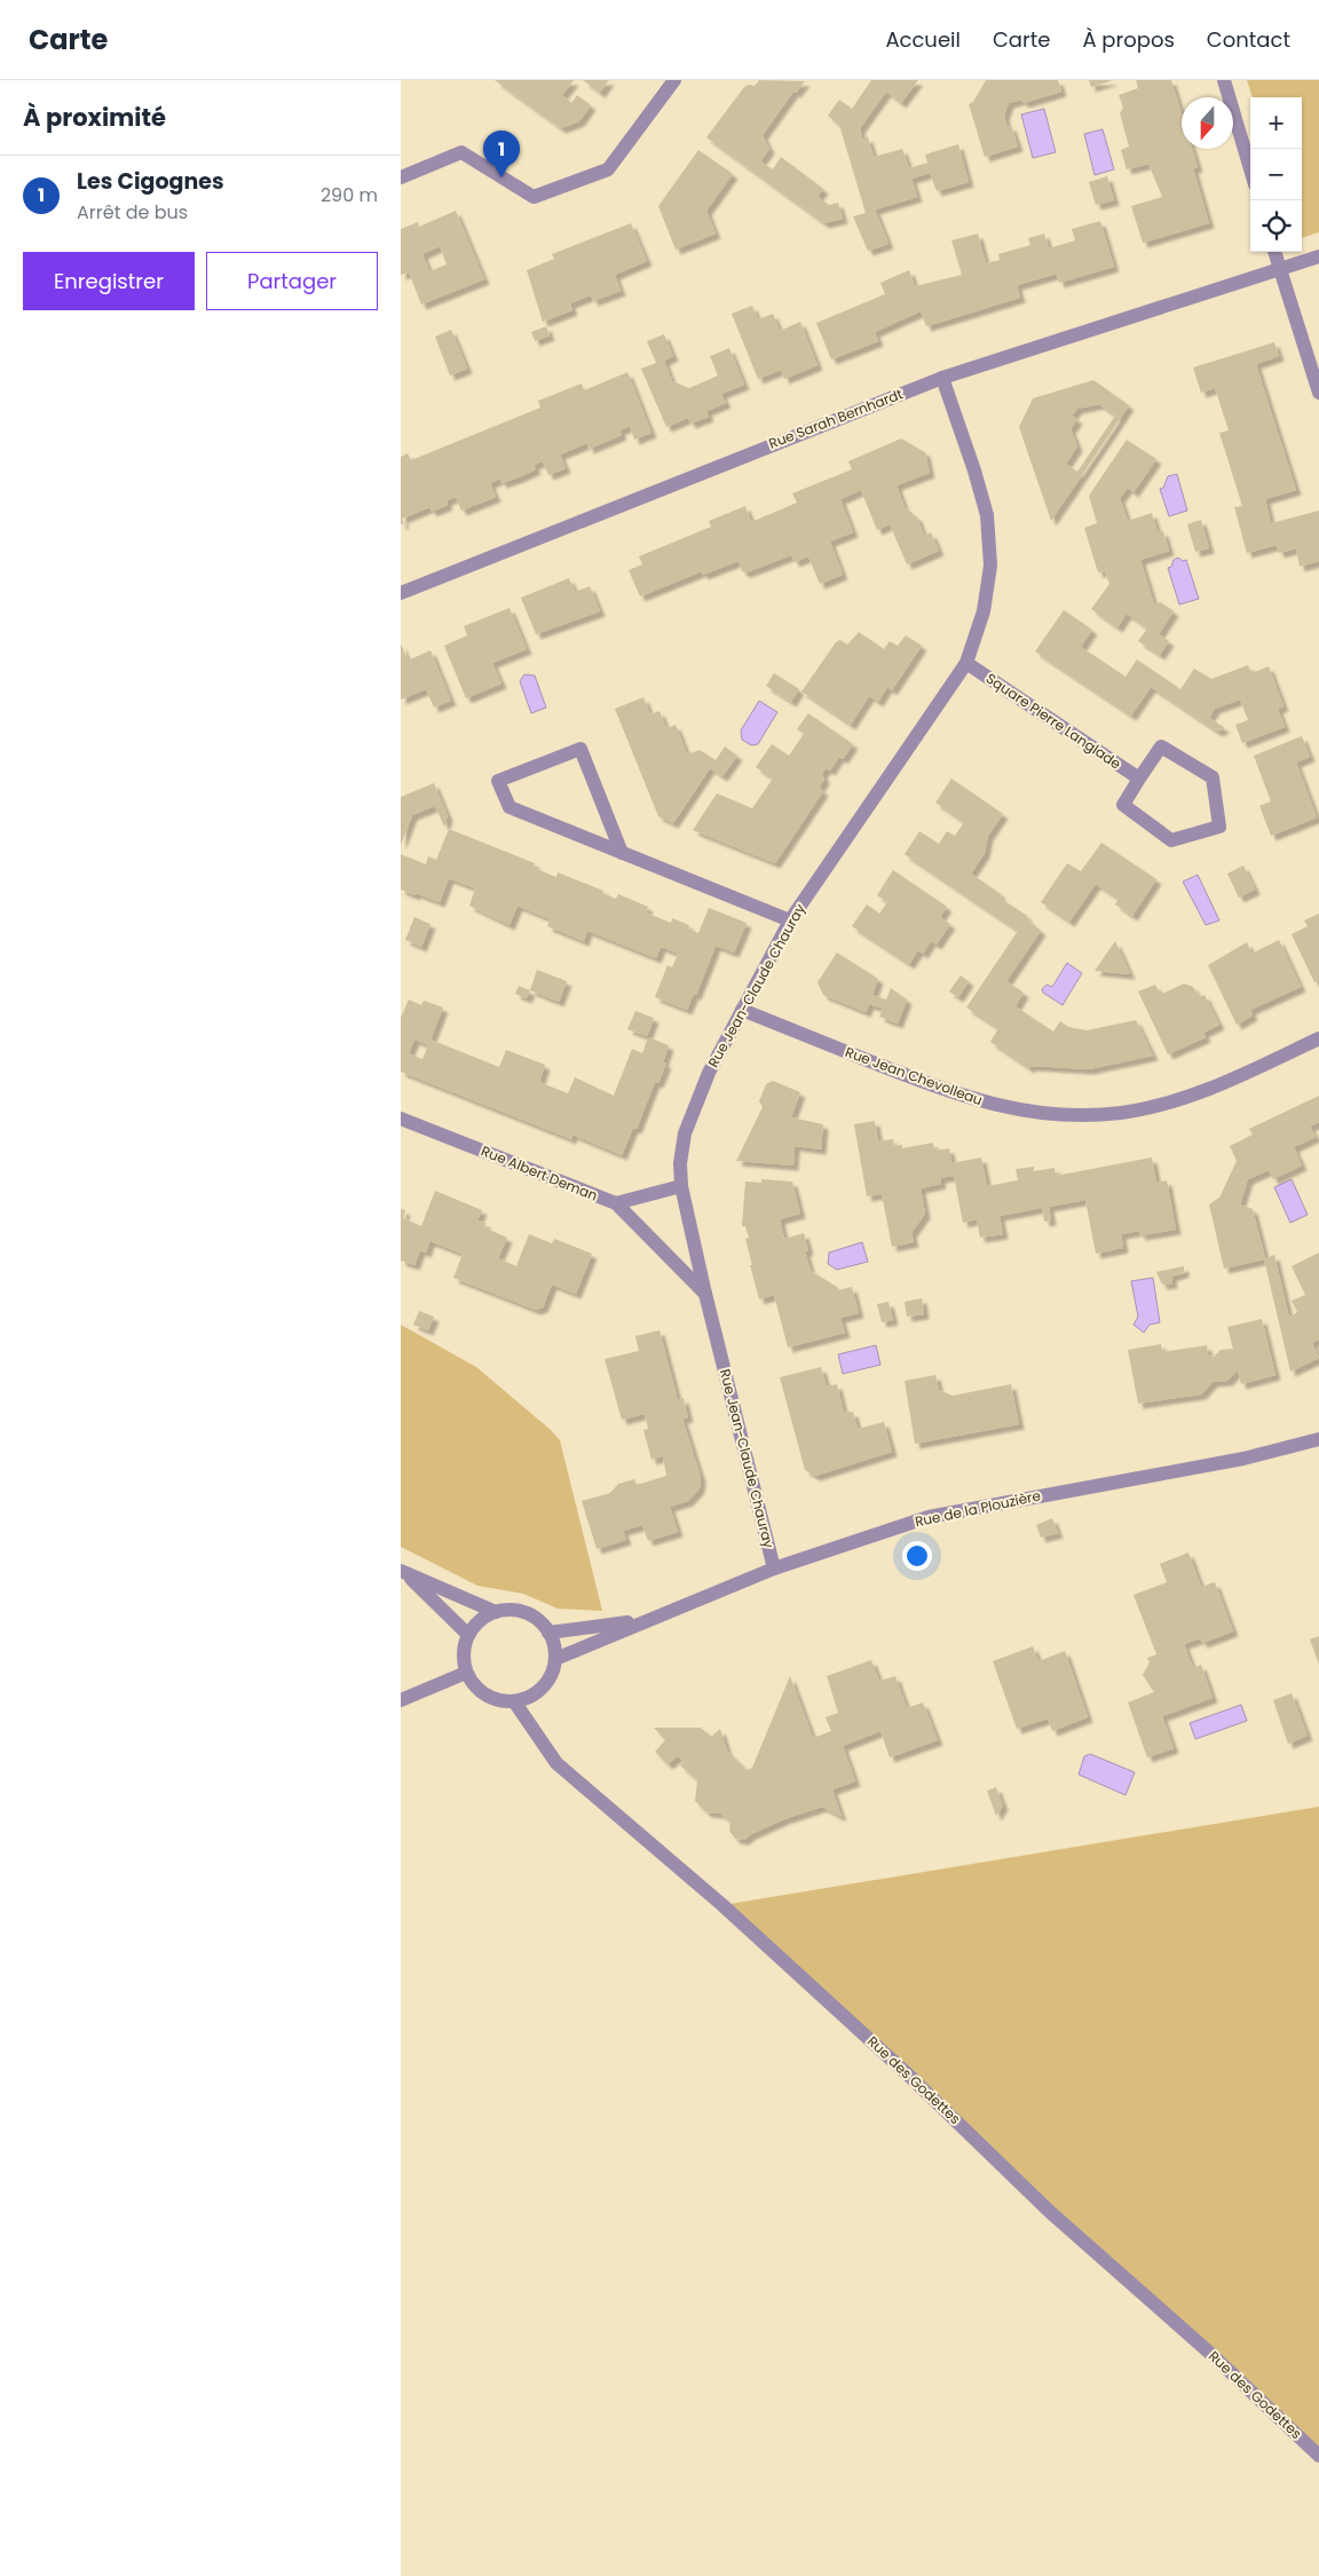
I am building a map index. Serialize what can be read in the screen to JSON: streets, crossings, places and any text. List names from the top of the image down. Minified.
{"streets":{"street":["Rue Sarah Bernhardt","Square Pierre Langlade","Rue Jean-Claude Chauray","Rue Jean Chevolleau","Rue Albert Deman","Rue de la Plouzière","Rue des Godettes"]},"crossings":[["Rue Sarah Bernhardt","Rue Jean-Claude Chauray"],["Square Pierre Langlade","Rue Jean-Claude Chauray"],["Rue Jean-Claude Chauray","Rue Jean Chevolleau"],["Rue Jean-Claude Chauray","Rue Albert Deman"],["Rue Jean-Claude Chauray","Rue de la Plouzière"],["Rue de la Plouzière","Rue des Godettes"]],"north":"bottom","page":{"header":"Carte","nav":["Accueil","Carte","À propos","Contact"],"heading":"À proximité","map_buttons":["+","−"],"pins":"1","list":[{"mark":"1","name":"Les Cigognes","note":"Arrêt de bus","value":"290 m"}],"buttons":["Enregistrer","Partager"]}}
